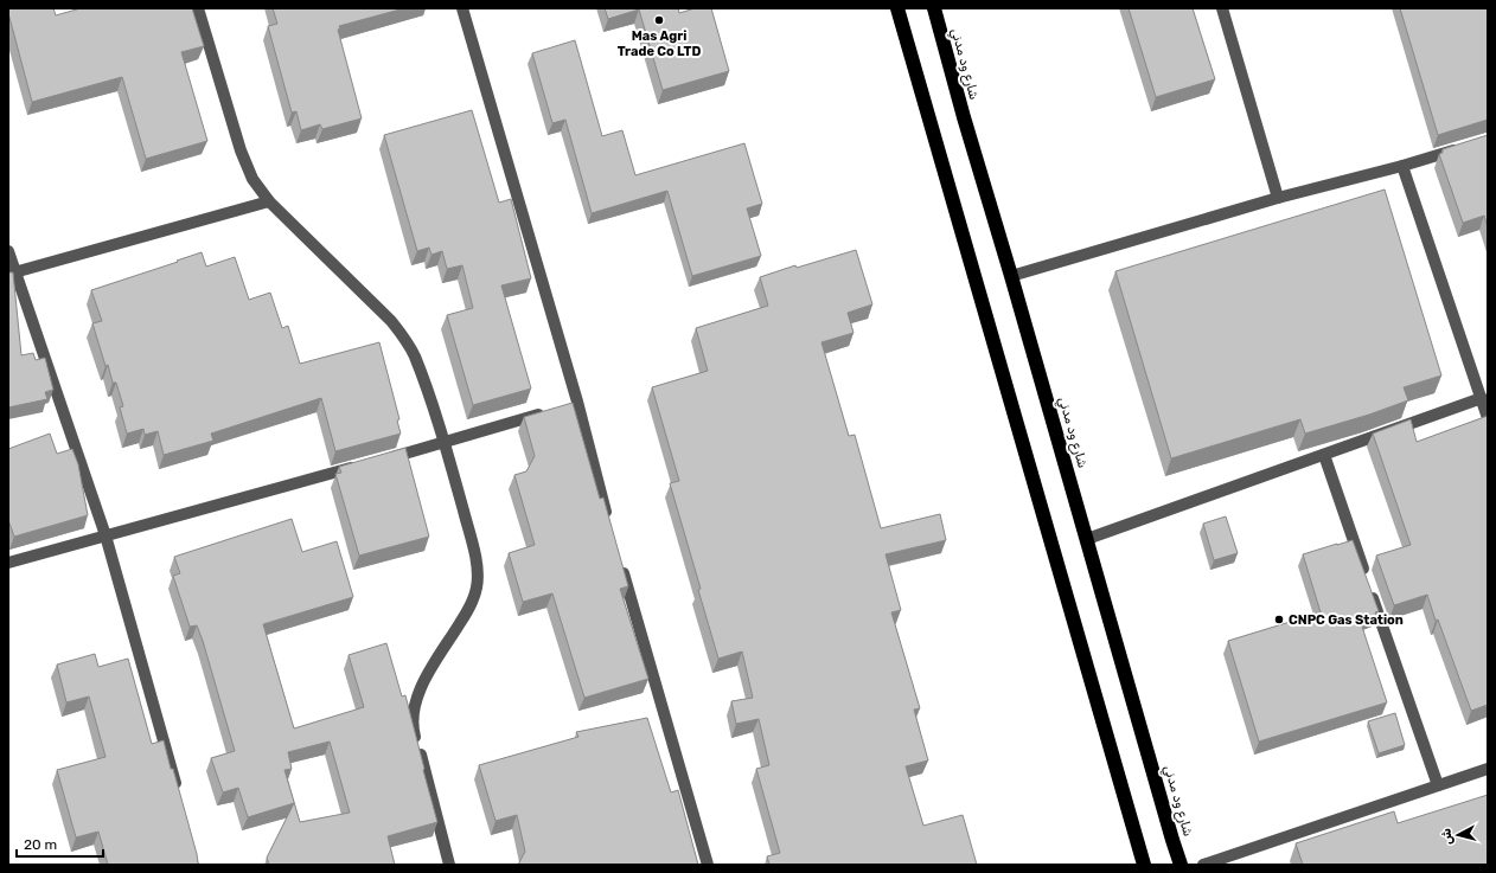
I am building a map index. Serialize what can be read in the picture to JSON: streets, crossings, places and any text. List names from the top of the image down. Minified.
{"streets":{"highway":["شارع ود مدني"]},"places":["Mas Agri Trade Co LTD","CNPC Gas Station"],"scale_bar":"20 m","north":"left"}
